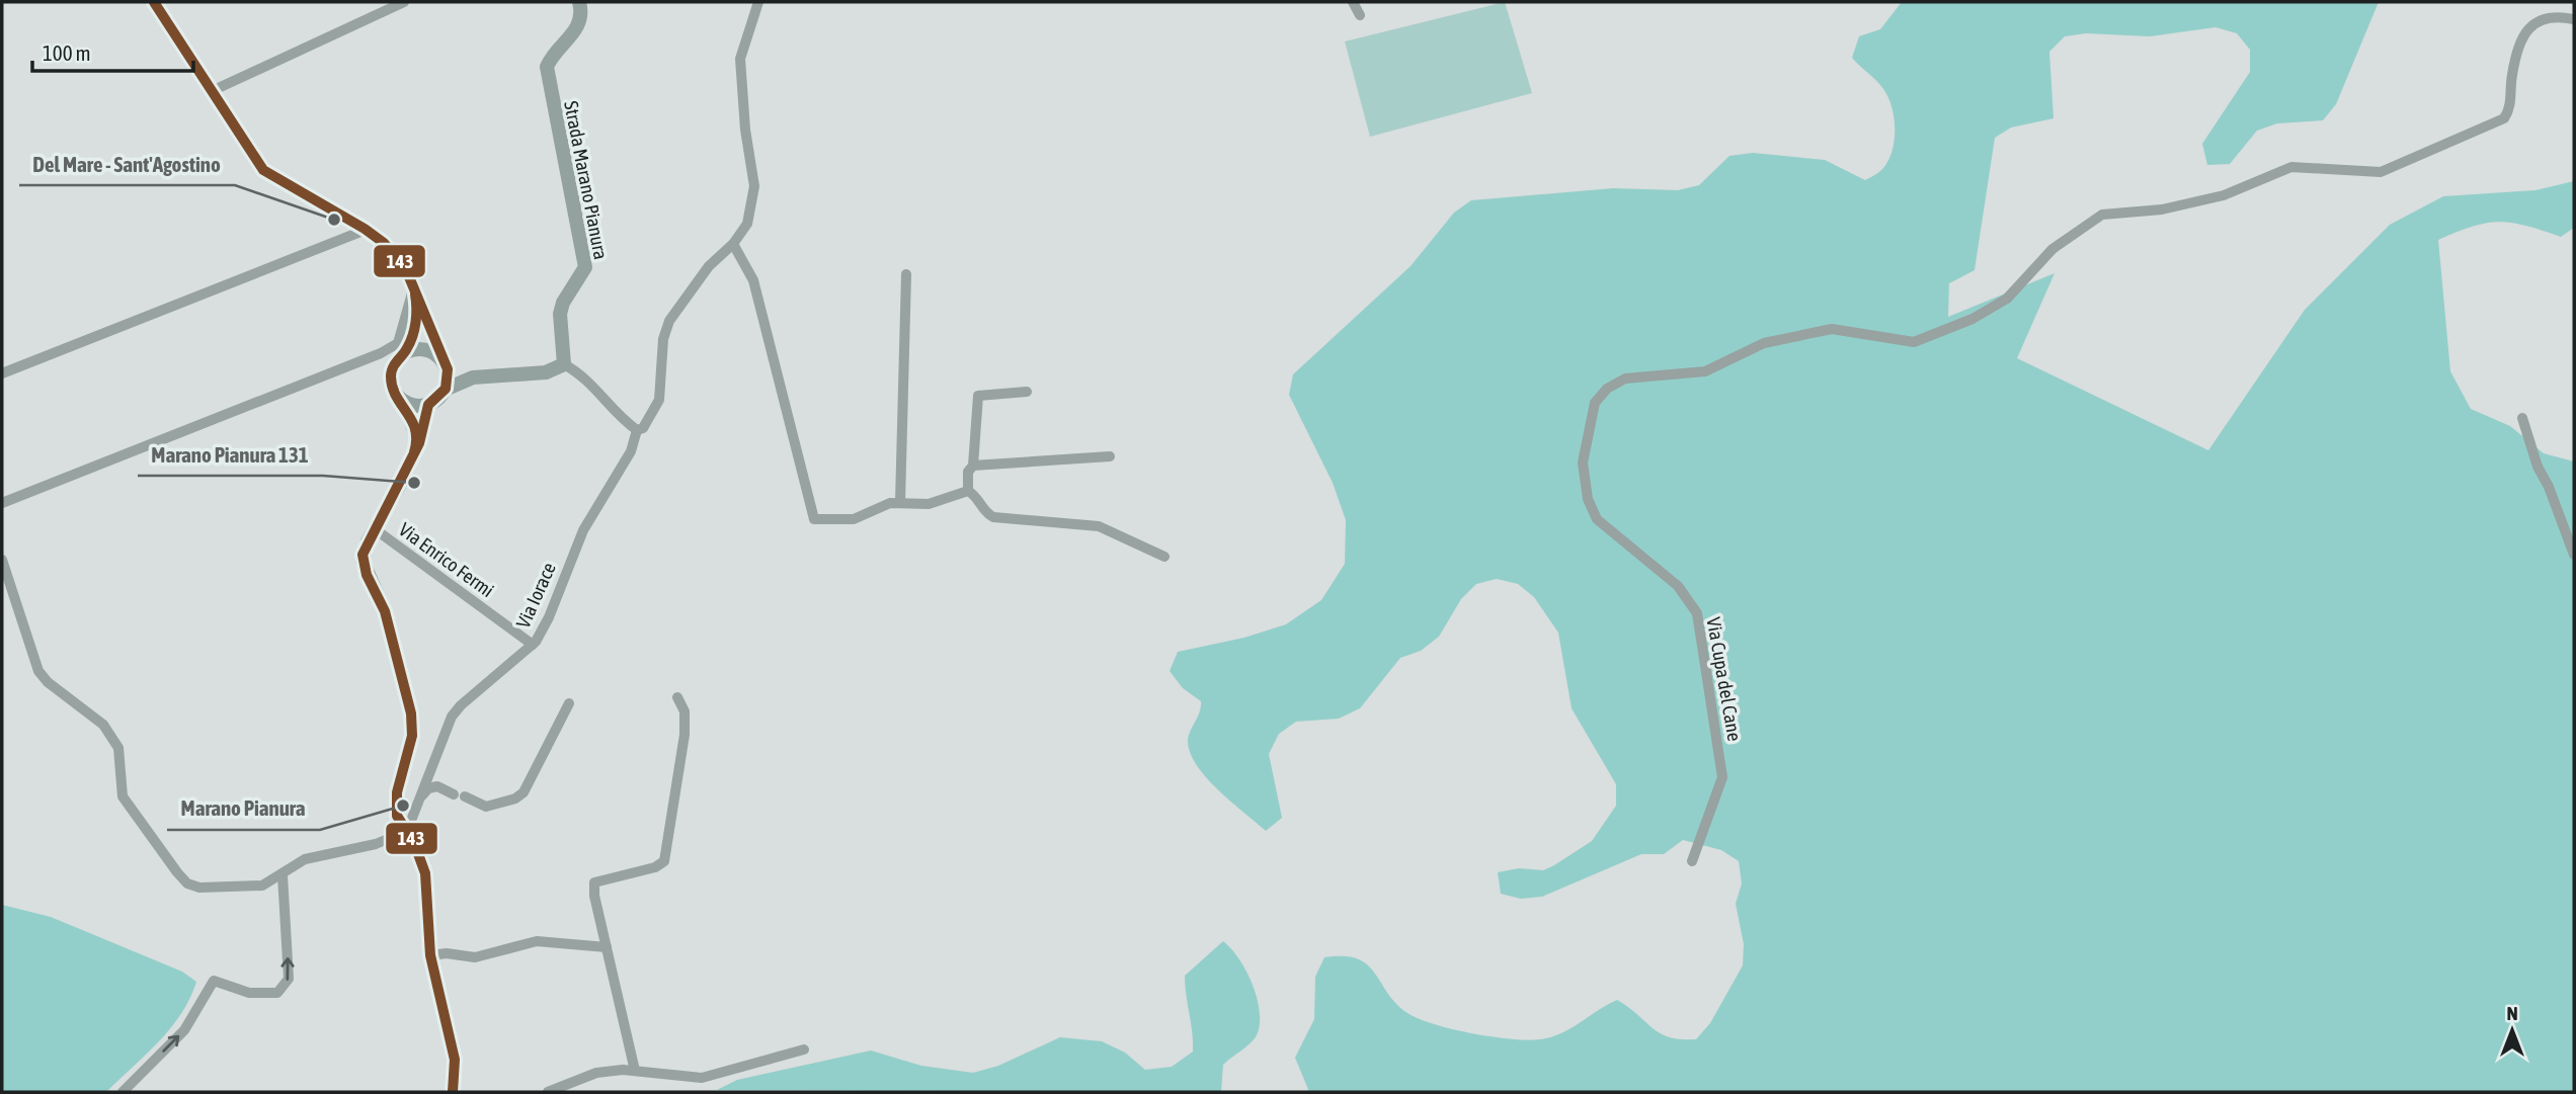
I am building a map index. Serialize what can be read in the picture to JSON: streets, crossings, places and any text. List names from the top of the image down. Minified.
{"streets":{"street":["Strada Marano Pianura","Via Enrico Fermi","Via Iorace","Via Cupa del Cane"]},"crossings":[["Via Enrico Fermi","Via Iorace"]],"places":["Del Mare - Sant'Agostino","Marano Pianura 131","Marano Pianura"],"lines":["transit line 143"],"scale_bar":"100 m","north":"top"}
